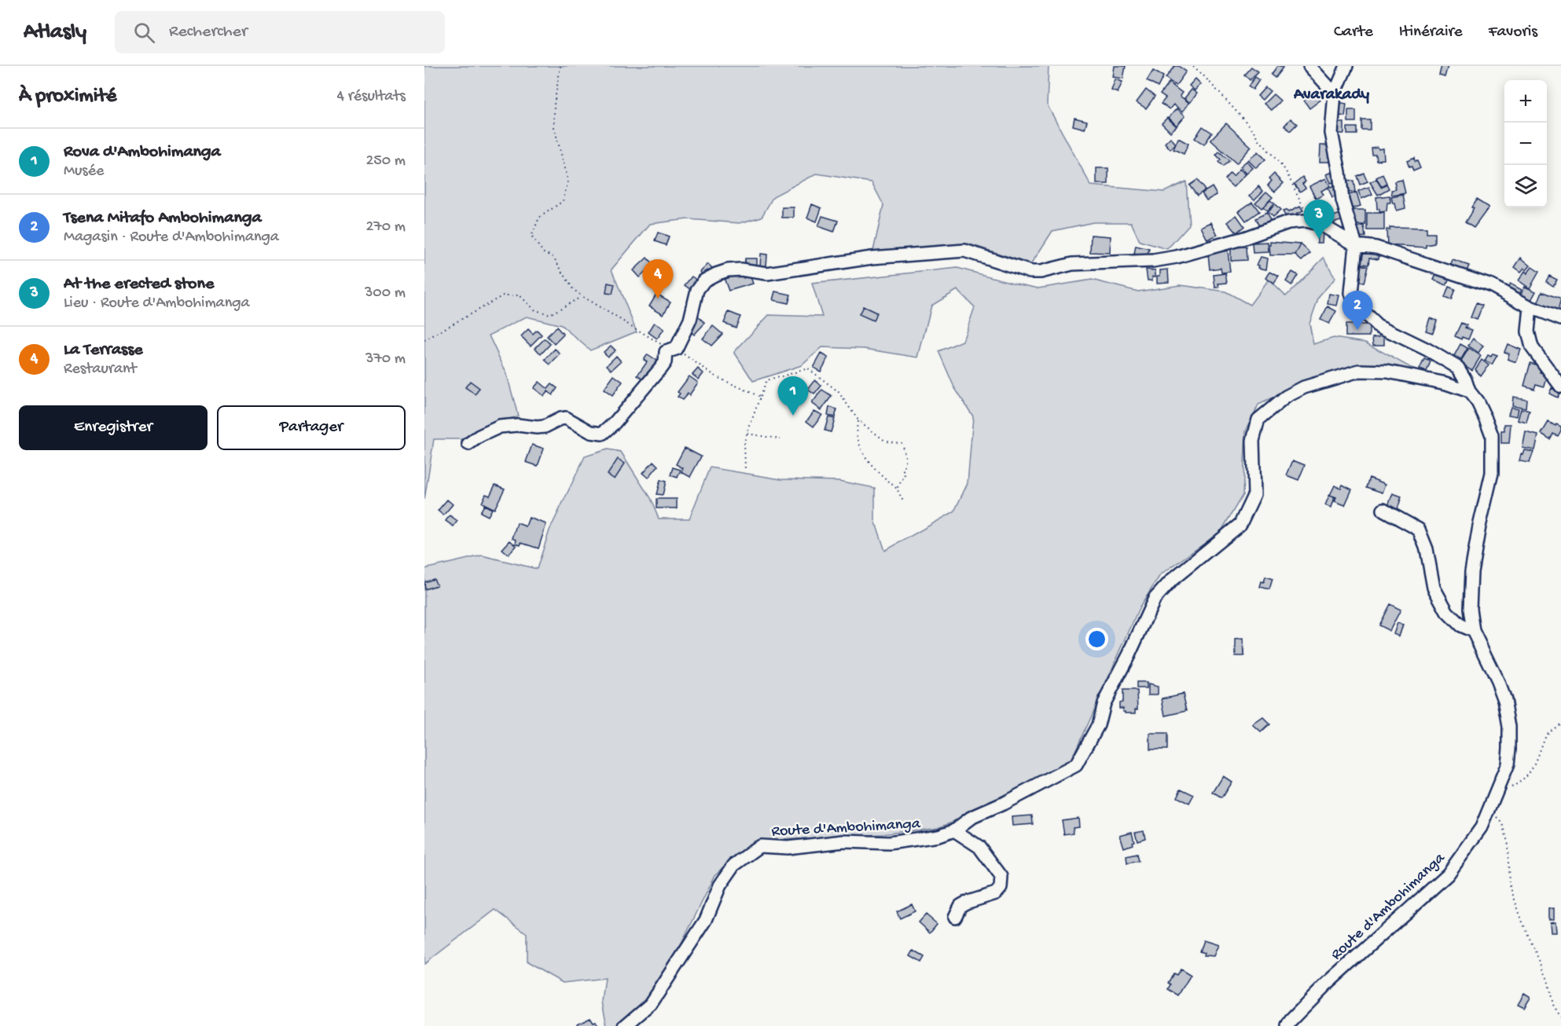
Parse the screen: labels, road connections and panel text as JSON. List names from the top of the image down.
{
  "streets": {
    "street": ["Route d'Ambohimanga"]
  },
  "districts": ["Avarakady"],
  "page": {
    "header": "Atlasly",
    "search": "Rechercher",
    "nav": ["Carte", "Itinéraire", "Favoris"],
    "heading": ["À proximité", "4 résultats"],
    "map_buttons": ["+", "−"],
    "list": [
      {
        "mark": "1",
        "name": "Rova d'Ambohimanga",
        "note": "Musée",
        "value": "250 m"
      },
      {
        "mark": "2",
        "name": "Tsena Mitafo Ambohimanga",
        "note": "Magasin · Route d'Ambohimanga",
        "value": "270 m"
      },
      {
        "mark": "3",
        "name": "At the erected stone",
        "note": "Lieu · Route d'Ambohimanga",
        "value": "300 m"
      },
      {
        "mark": "4",
        "name": "La Terrasse",
        "note": "Restaurant",
        "value": "370 m"
      }
    ],
    "pins": [
      "3",
      "4",
      "2",
      "1"
    ],
    "buttons": ["Enregistrer", "Partager"]
  }
}
